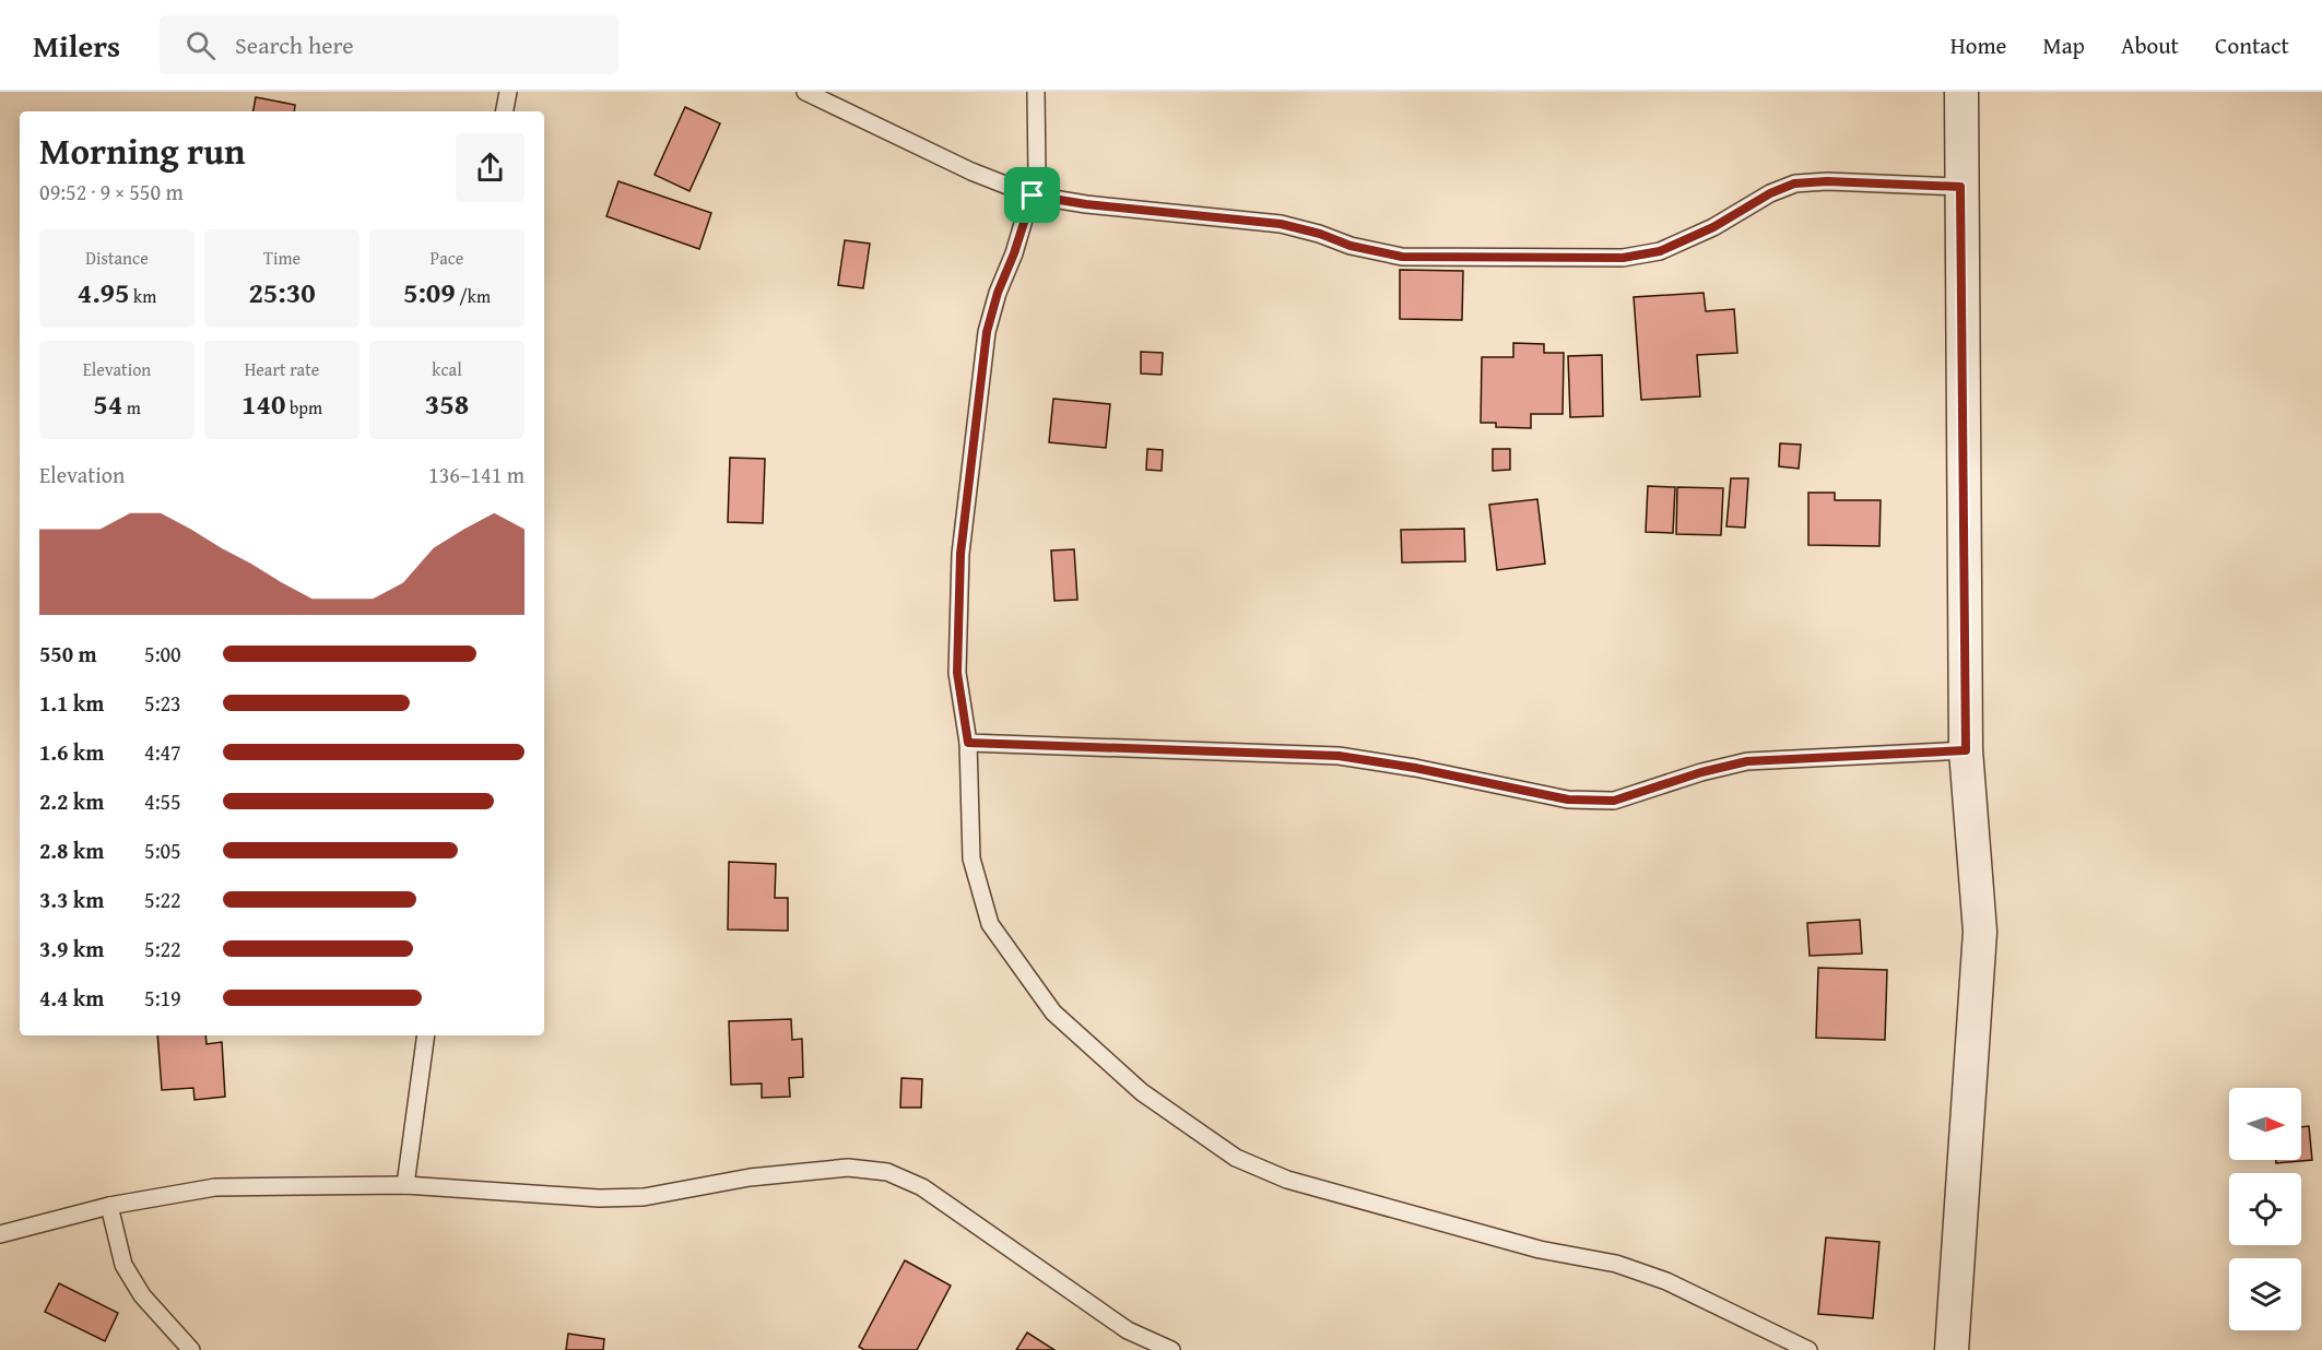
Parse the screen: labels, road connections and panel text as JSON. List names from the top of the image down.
{
  "north": "right",
  "page": {
    "header": "Milers",
    "search": "Search here",
    "nav": [
      "Home",
      "Map",
      "About",
      "Contact"
    ],
    "heading": ["Morning run", "09:52 · 9 × 550 m"],
    "stats": [
      ["Distance", "4.95 km"],
      ["Time", "25:30"],
      ["Pace", "5:09 /km"],
      ["Elevation", "54 m"],
      ["Heart rate", "140 bpm"],
      ["kcal", "358"]
    ],
    "chart": ["Elevation", "136–141 m"],
    "list": [
      {
        "name": "550 m",
        "note": "5:00"
      },
      {
        "name": "1.1 km",
        "note": "5:23"
      },
      {
        "name": "1.6 km",
        "note": "4:47"
      },
      {
        "name": "2.2 km",
        "note": "4:55"
      },
      {
        "name": "2.8 km",
        "note": "5:05"
      },
      {
        "name": "3.3 km",
        "note": "5:22"
      },
      {
        "name": "3.9 km",
        "note": "5:22"
      },
      {
        "name": "4.4 km",
        "note": "5:19"
      }
    ]
  }
}
